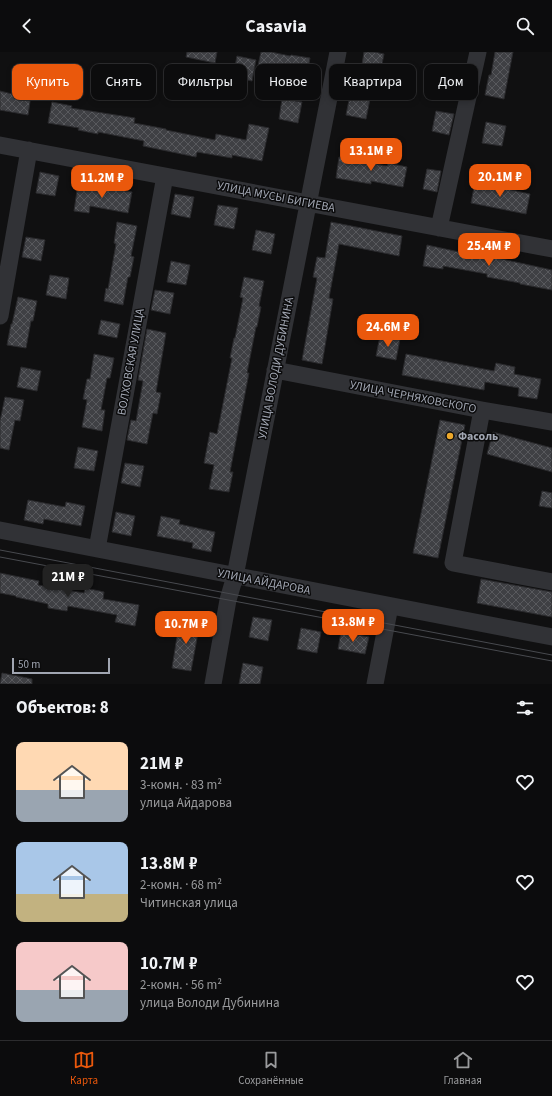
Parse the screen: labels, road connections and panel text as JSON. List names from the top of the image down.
{
  "streets": {
    "street": [
      "УЛИЦА МУСЫ БИГИЕВА",
      "ВОЛХОВСКАЯ УЛИЦА",
      "УЛИЦА ВОЛОДИ ДУБИНИНА",
      "УЛИЦА ЧЕРНЯХОВСКОГО",
      "УЛИЦА АЙДАРОВА"
    ]
  },
  "crossings": [
    ["УЛИЦА МУСЫ БИГИЕВА", "ВОЛХОВСКАЯ УЛИЦА"],
    ["УЛИЦА МУСЫ БИГИЕВА", "УЛИЦА ВОЛОДИ ДУБИНИНА"],
    ["ВОЛХОВСКАЯ УЛИЦА", "УЛИЦА АЙДАРОВА"],
    ["УЛИЦА ВОЛОДИ ДУБИНИНА", "УЛИЦА ЧЕРНЯХОВСКОГО"],
    ["УЛИЦА ВОЛОДИ ДУБИНИНА", "УЛИЦА АЙДАРОВА"]
  ],
  "places": ["Фасоль"],
  "scale_bar": "50 m",
  "page": {
    "header": "Casavia",
    "chip": [
      "Купить",
      "Снять",
      "Фильтры",
      "Новое",
      "Квартира",
      "Дом"
    ],
    "price": [
      "13.1M ₽",
      "20.1M ₽",
      "11.2M ₽",
      "25.4M ₽",
      "24.6M ₽",
      "21M ₽",
      "13.8M ₽",
      "10.7M ₽"
    ],
    "scale": "50 m",
    "heading": "Объектов: 8",
    "list": [
      {
        "name": "21M ₽",
        "note": "3-комн. · 83 m² · улица Айдарова"
      },
      {
        "name": "13.8M ₽",
        "note": "2-комн. · 68 m² · Читинская улица"
      },
      {
        "name": "10.7M ₽",
        "note": "2-комн. · 56 m² · улица Володи Дубинина"
      }
    ],
    "tabs": ["Карта", "Сохранённые", "Главная"]
  }
}
